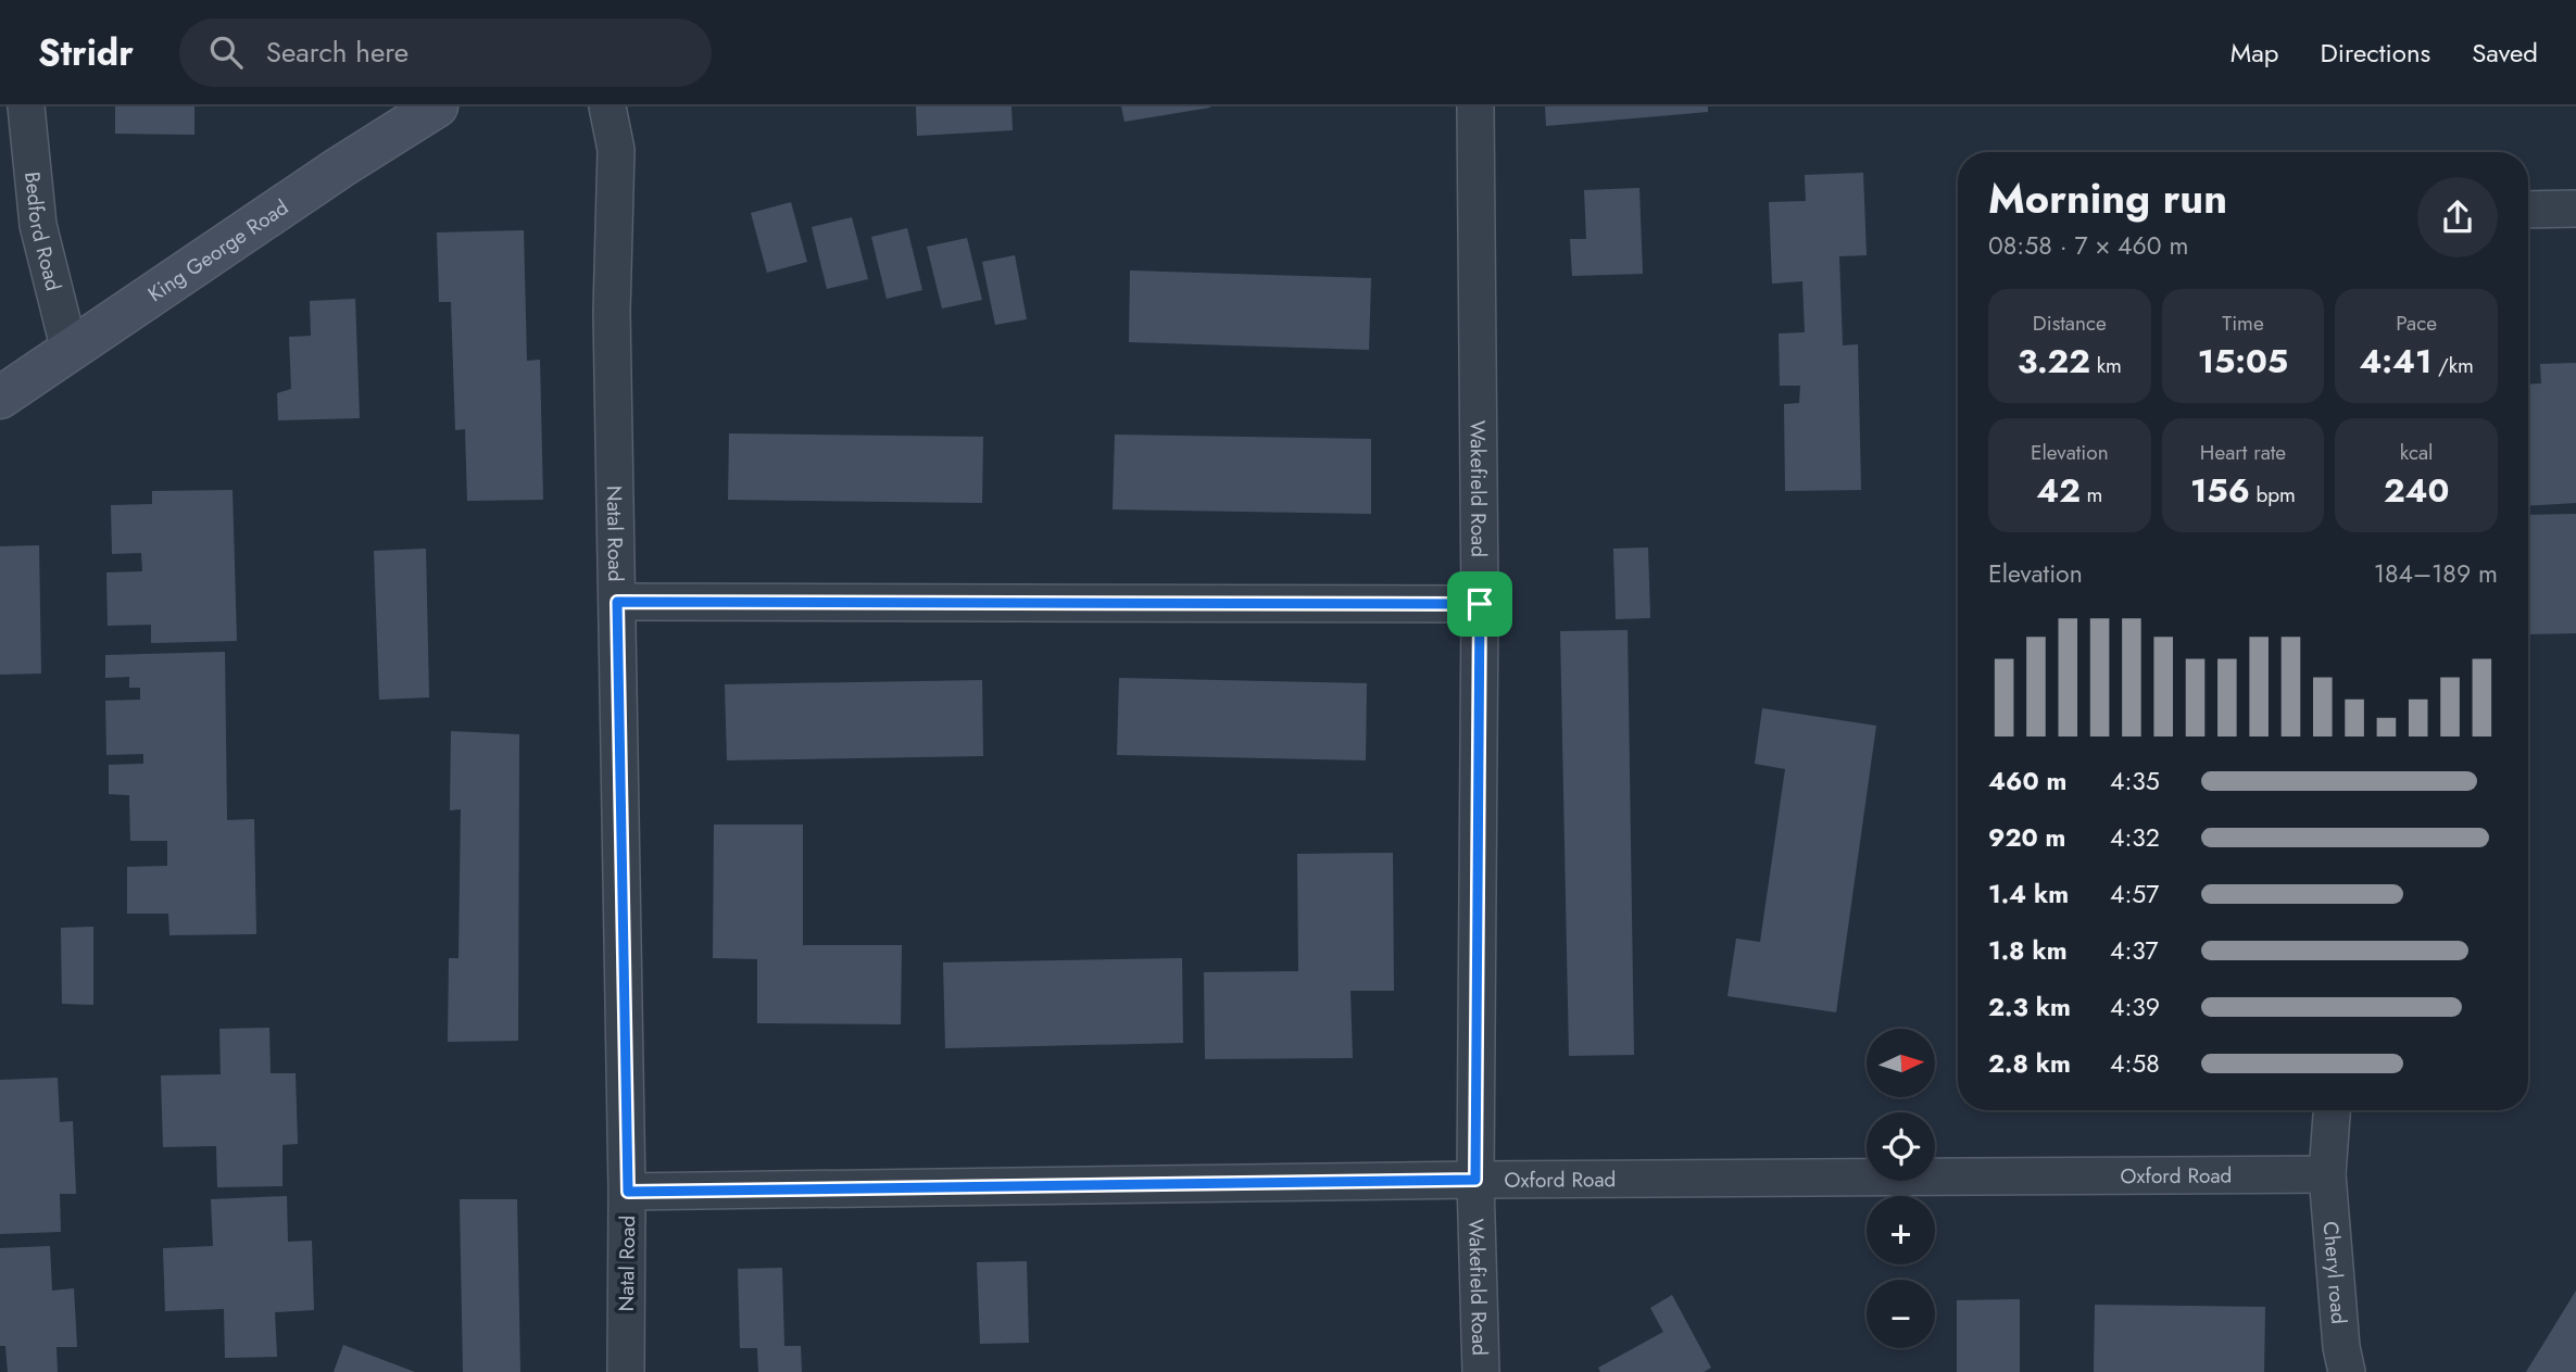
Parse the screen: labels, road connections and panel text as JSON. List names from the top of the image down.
{
  "streets": {
    "main road": ["King George Road"],
    "street": [
      "Bedford Road",
      "Wakefield Road",
      "Natal Road",
      "Oxford Road",
      "Cheryl road"
    ]
  },
  "crossings": [
    ["Bedford Road", "King George Road"],
    ["Wakefield Road", "Oxford Road"],
    ["Natal Road", "Oxford Road"],
    ["Oxford Road", "Cheryl road"]
  ],
  "north": "right",
  "page": {
    "header": "Stridr",
    "search": "Search here",
    "nav": ["Map", "Directions", "Saved"],
    "heading": ["Morning run", "08:58 · 7 × 460 m"],
    "stats": [
      ["Distance", "3.22 km"],
      ["Time", "15:05"],
      ["Pace", "4:41 /km"],
      ["Elevation", "42 m"],
      ["Heart rate", "156 bpm"],
      ["kcal", "240"]
    ],
    "chart": ["Elevation", "184–189 m"],
    "list": [
      {
        "name": "460 m",
        "note": "4:35"
      },
      {
        "name": "920 m",
        "note": "4:32"
      },
      {
        "name": "1.4 km",
        "note": "4:57"
      },
      {
        "name": "1.8 km",
        "note": "4:37"
      },
      {
        "name": "2.3 km",
        "note": "4:39"
      },
      {
        "name": "2.8 km",
        "note": "4:58"
      }
    ],
    "map_buttons": ["+", "−"]
  }
}
